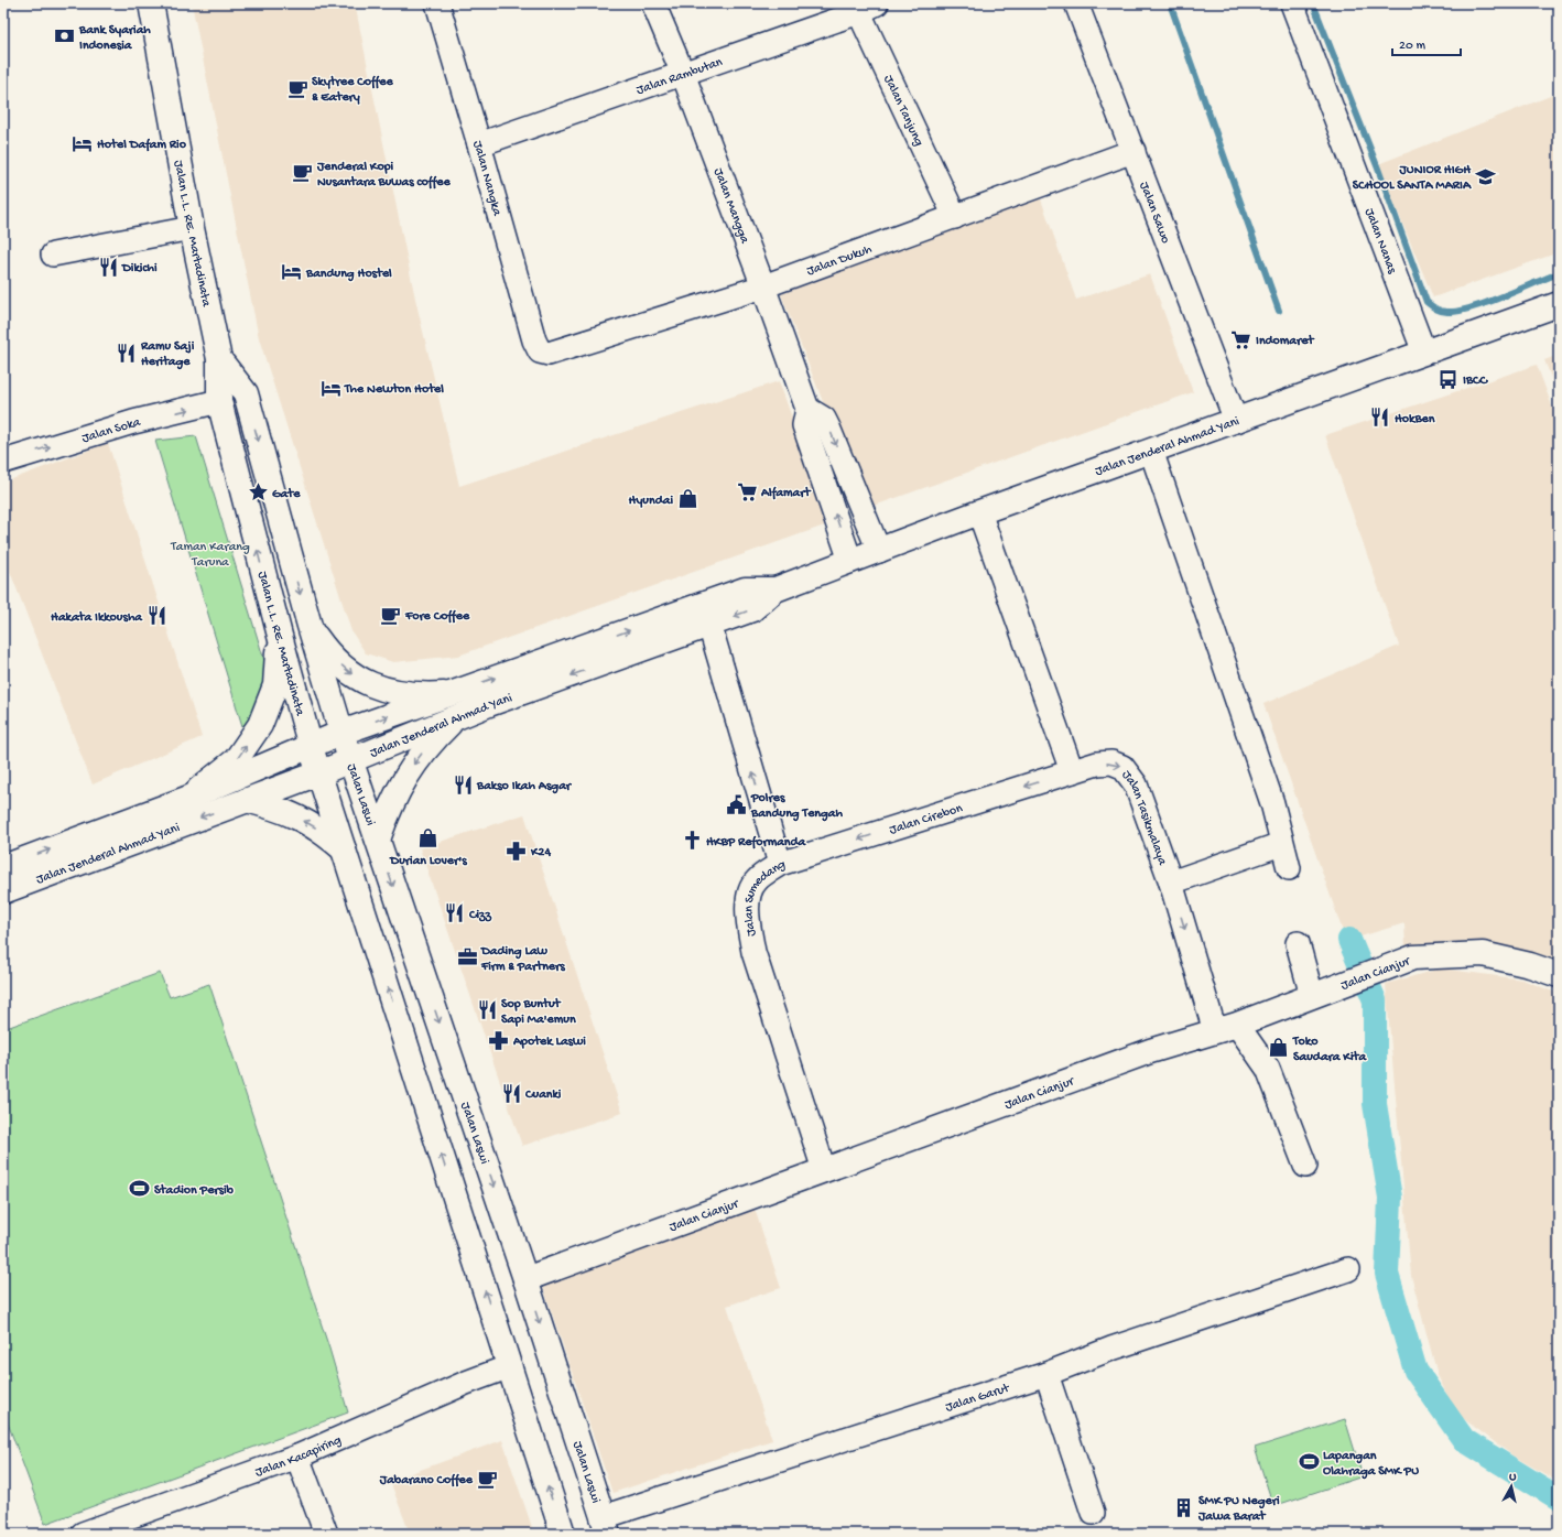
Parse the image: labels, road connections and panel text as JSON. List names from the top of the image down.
{
  "streets": {
    "main road": [
      "Jalan L.L. RE. Martadinata",
      "Jalan Jenderal Ahmad Yani",
      "Jalan Laswi",
      "Jalan Cianjur"
    ],
    "street": [
      "Jalan Rambutan",
      "Jalan Tanjung",
      "Jalan Nangka",
      "Jalan Mangga",
      "Jalan Sawo",
      "Jalan Nanas",
      "Jalan Dukuh",
      "Jalan Soka",
      "Jalan Cirebon",
      "Jalan Tasikmalaya",
      "Jalan Sumedang",
      "Jalan Garut",
      "Jalan Kacapiring"
    ]
  },
  "crossings": [
    ["Jalan Rambutan", "Jalan Tanjung"],
    ["Jalan Rambutan", "Jalan Nangka"],
    ["Jalan Rambutan", "Jalan Mangga"],
    ["Jalan Tanjung", "Jalan Dukuh"],
    ["Jalan Nangka", "Jalan Dukuh"],
    ["Jalan Mangga", "Jalan Dukuh"],
    ["Jalan Mangga", "Jalan Jenderal Ahmad Yani"],
    ["Jalan Sawo", "Jalan Dukuh"],
    ["Jalan Sawo", "Jalan Jenderal Ahmad Yani"],
    ["Jalan L.L. RE. Martadinata", "Jalan Soka"],
    ["Jalan L.L. RE. Martadinata", "Jalan Jenderal Ahmad Yani"],
    ["Jalan L.L. RE. Martadinata", "Jalan Laswi"],
    ["Jalan Nanas", "Jalan Jenderal Ahmad Yani"],
    ["Jalan Jenderal Ahmad Yani", "Jalan Laswi"],
    ["Jalan Jenderal Ahmad Yani", "Jalan Sumedang"],
    ["Jalan Laswi", "Jalan Cianjur"],
    ["Jalan Laswi", "Jalan Garut"],
    ["Jalan Cirebon", "Jalan Tasikmalaya"],
    ["Jalan Cirebon", "Jalan Sumedang"],
    ["Jalan Tasikmalaya", "Jalan Cianjur"],
    ["Jalan Sumedang", "Jalan Cianjur"]
  ],
  "one_way": ["Jalan Cirebon", "Jalan Sumedang"],
  "parks": ["Taman Karang Taruna"],
  "places": {
    "bank": ["Bank Syariah Indonesia"],
    "cafe": [
      "Skytree Coffee & Eatery",
      "Jenderal Kopi Nusantara Buwas coffee",
      "Fore Coffee",
      "Jabarano Coffee"
    ],
    "hotel": ["Hotel Dafam Rio", "Bandung Hostel", "The Newton Hotel"],
    "school or university": ["JUNIOR HIGH SCHOOL SANTA MARIA"],
    "restaurant": [
      "Dikichi",
      "Ramu Saji Heritage",
      "HokBen",
      "Hakata Ikkousha",
      "Bakso Ikah Asgar",
      "Cizz",
      "Sop Buntut Sapi Ma'emun",
      "Cuanki"
    ],
    "supermarket": ["Indomaret", "Alfamart"],
    "bus stop": ["IBCC"],
    "place": ["Gate"],
    "shop": ["Hyundai", "Durian Lover's", "Toko Saudara Kita"],
    "public building": ["Polres Bandung Tengah"],
    "church": ["HKBP Reformanda"],
    "pharmacy": ["K24", "Apotek Laswi"],
    "office": ["Dading Law Firm & Partners"],
    "sports": ["Stadion Persib", "Lapangan Olahraga SMK PU"],
    "building": ["SMK PU Negeri Jawa Barat"]
  },
  "scale_bar": "20 m",
  "north": "top"
}
